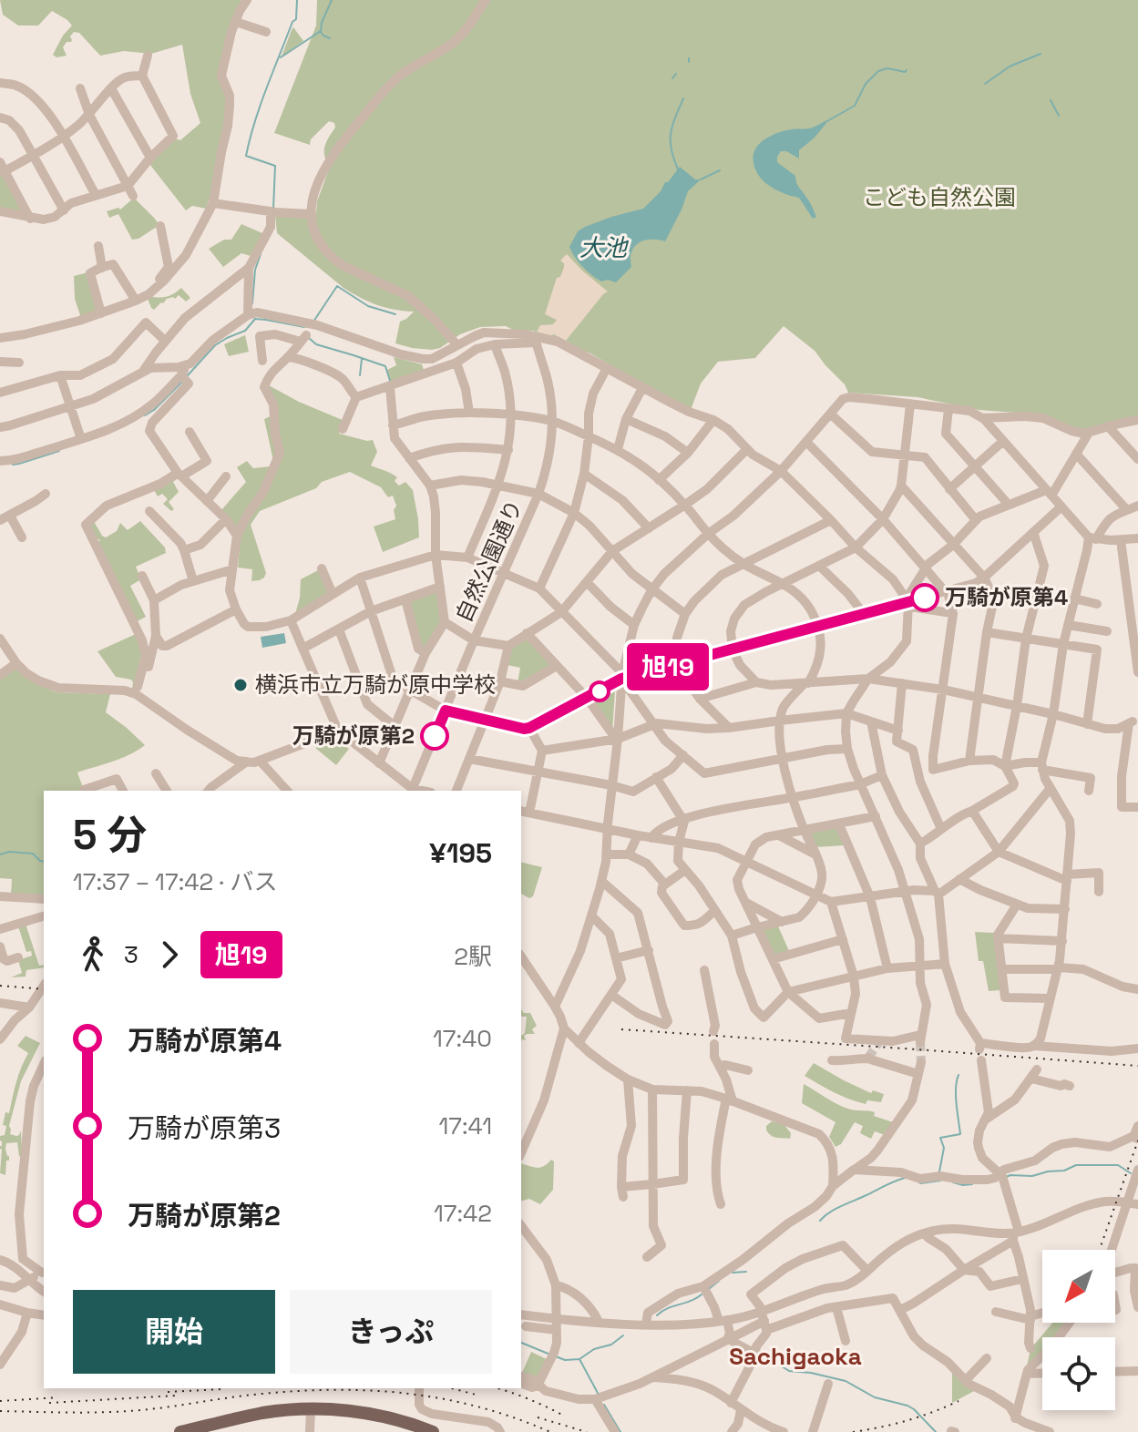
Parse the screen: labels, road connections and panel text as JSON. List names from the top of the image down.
{
  "streets": {
    "street": ["自然公園通り"]
  },
  "districts": ["Sachigaoka"],
  "water": ["大池"],
  "parks": ["こども自然公園"],
  "places": ["万騎が原第4", "横浜市立万騎が原中学校", "万騎が原第2"],
  "lines": ["bus line 旭19"],
  "north": "bottom left",
  "page": {
    "on_map": "旭19",
    "heading": ["5 分", "17:37 – 17:42 · バス", "¥195"],
    "legs": ["3", "旭19", "2駅"],
    "list": [
      {
        "name": "万騎が原第4",
        "value": "17:40"
      },
      {
        "name": "万騎が原第3",
        "value": "17:41"
      },
      {
        "name": "万騎が原第2",
        "value": "17:42"
      }
    ],
    "buttons": ["開始", "きっぷ"]
  }
}
